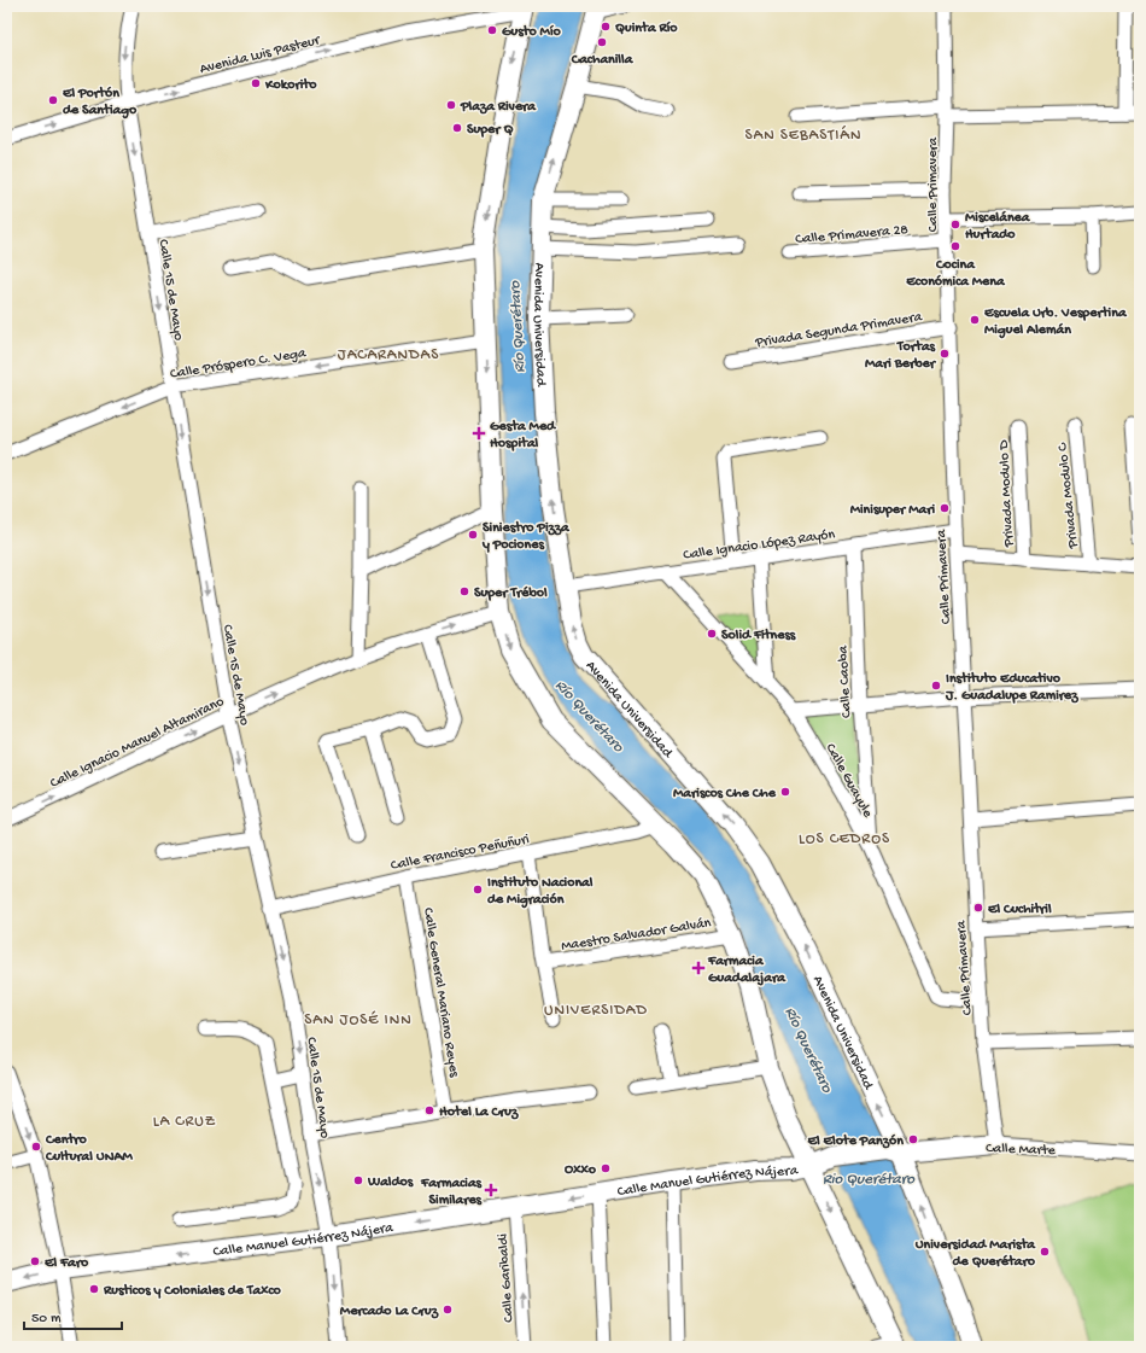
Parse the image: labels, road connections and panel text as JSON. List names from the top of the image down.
{
  "streets": {
    "main road": ["Avenida Universidad", "Calle Marte", "Calle Manuel Gutiérrez Nájera"],
    "street": [
      "Avenida Luis Pasteur",
      "Calle Primavera",
      "Calle Primavera 28",
      "Calle 15 de Mayo",
      "Privada Segunda Primavera",
      "Calle Próspero C. Vega",
      "Privada Modulo D",
      "Privada Modulo C",
      "Calle Ignacio López Rayón",
      "Calle Caoba",
      "Calle Ignacio Manuel Altamirano",
      "Calle Guayule",
      "Calle Francisco Peñuñuri",
      "Maestro Salvador Galván",
      "Calle General Mariano Reyes",
      "Calle Garibaldi"
    ]
  },
  "crossings": [
    ["Avenida Luis Pasteur", "Calle 15 de Mayo"],
    ["Calle Primavera", "Calle Primavera 28"],
    ["Calle Primavera", "Privada Segunda Primavera"],
    ["Calle Primavera", "Calle Ignacio López Rayón"],
    ["Calle Primavera", "Calle Guayule"],
    ["Calle Primavera", "Calle Marte"],
    ["Calle 15 de Mayo", "Calle Próspero C. Vega"],
    ["Calle 15 de Mayo", "Calle Ignacio Manuel Altamirano"],
    ["Calle 15 de Mayo", "Calle Francisco Peñuñuri"],
    ["Calle 15 de Mayo", "Calle Manuel Gutiérrez Nájera"],
    ["Avenida Universidad", "Calle Ignacio López Rayón"],
    ["Avenida Universidad", "Calle Marte"],
    ["Avenida Universidad", "Calle Manuel Gutiérrez Nájera"],
    ["Calle Ignacio López Rayón", "Calle Caoba"],
    ["Calle Ignacio López Rayón", "Calle Guayule"],
    ["Calle Caoba", "Calle Guayule"],
    ["Calle Francisco Peñuñuri", "Calle General Mariano Reyes"],
    ["Calle Marte", "Calle Manuel Gutiérrez Nájera"],
    ["Calle Manuel Gutiérrez Nájera", "Calle Garibaldi"]
  ],
  "one_way": [
    "Avenida Luis Pasteur",
    "Calle 15 de Mayo",
    "Calle Manuel Gutiérrez Nájera",
    "Calle Garibaldi"
  ],
  "districts": [
    "SAN SEBASTIÁN",
    "JACARANDAS",
    "LOS CEDROS",
    "UNIVERSIDAD",
    "SAN JOSÉ INN",
    "LA CRUZ"
  ],
  "water": ["Río Querétaro", "Rio Querétaro"],
  "places": {
    "other": [
      "Quinta Río",
      "Gusto Mío",
      "Cachanilla",
      "Kokorito",
      "El Portón de Santiago",
      "Plaza Rivera",
      "Super Q",
      "Miscelánea Hurtado",
      "Cocina Económica Mena",
      "Escuela Urb. Vespertina Miguel Alemán",
      "Tortas Mari Berber",
      "Minisuper Mari",
      "Siniestro Pizza y Pociones",
      "Super Trébol",
      "Solid Fitness",
      "Instituto Educativo J. Guadalupe Ramirez",
      "Mariscos Che Che",
      "Instituto Nacional de Migración",
      "El Cuchitril",
      "Hotel La Cruz",
      "El Elote Panzón",
      "Centro Cultural UNAM",
      "Oxxo",
      "Waldos",
      "Universidad Marista de Querétaro",
      "El Faro",
      "Rusticos y Coloniales de Taxco",
      "Mercado La Cruz"
    ],
    "health": ["Gesta Med Hospital", "Farmacia Guadalajara", "Farmacias Similares"]
  },
  "scale_bar": "50 m"
}
